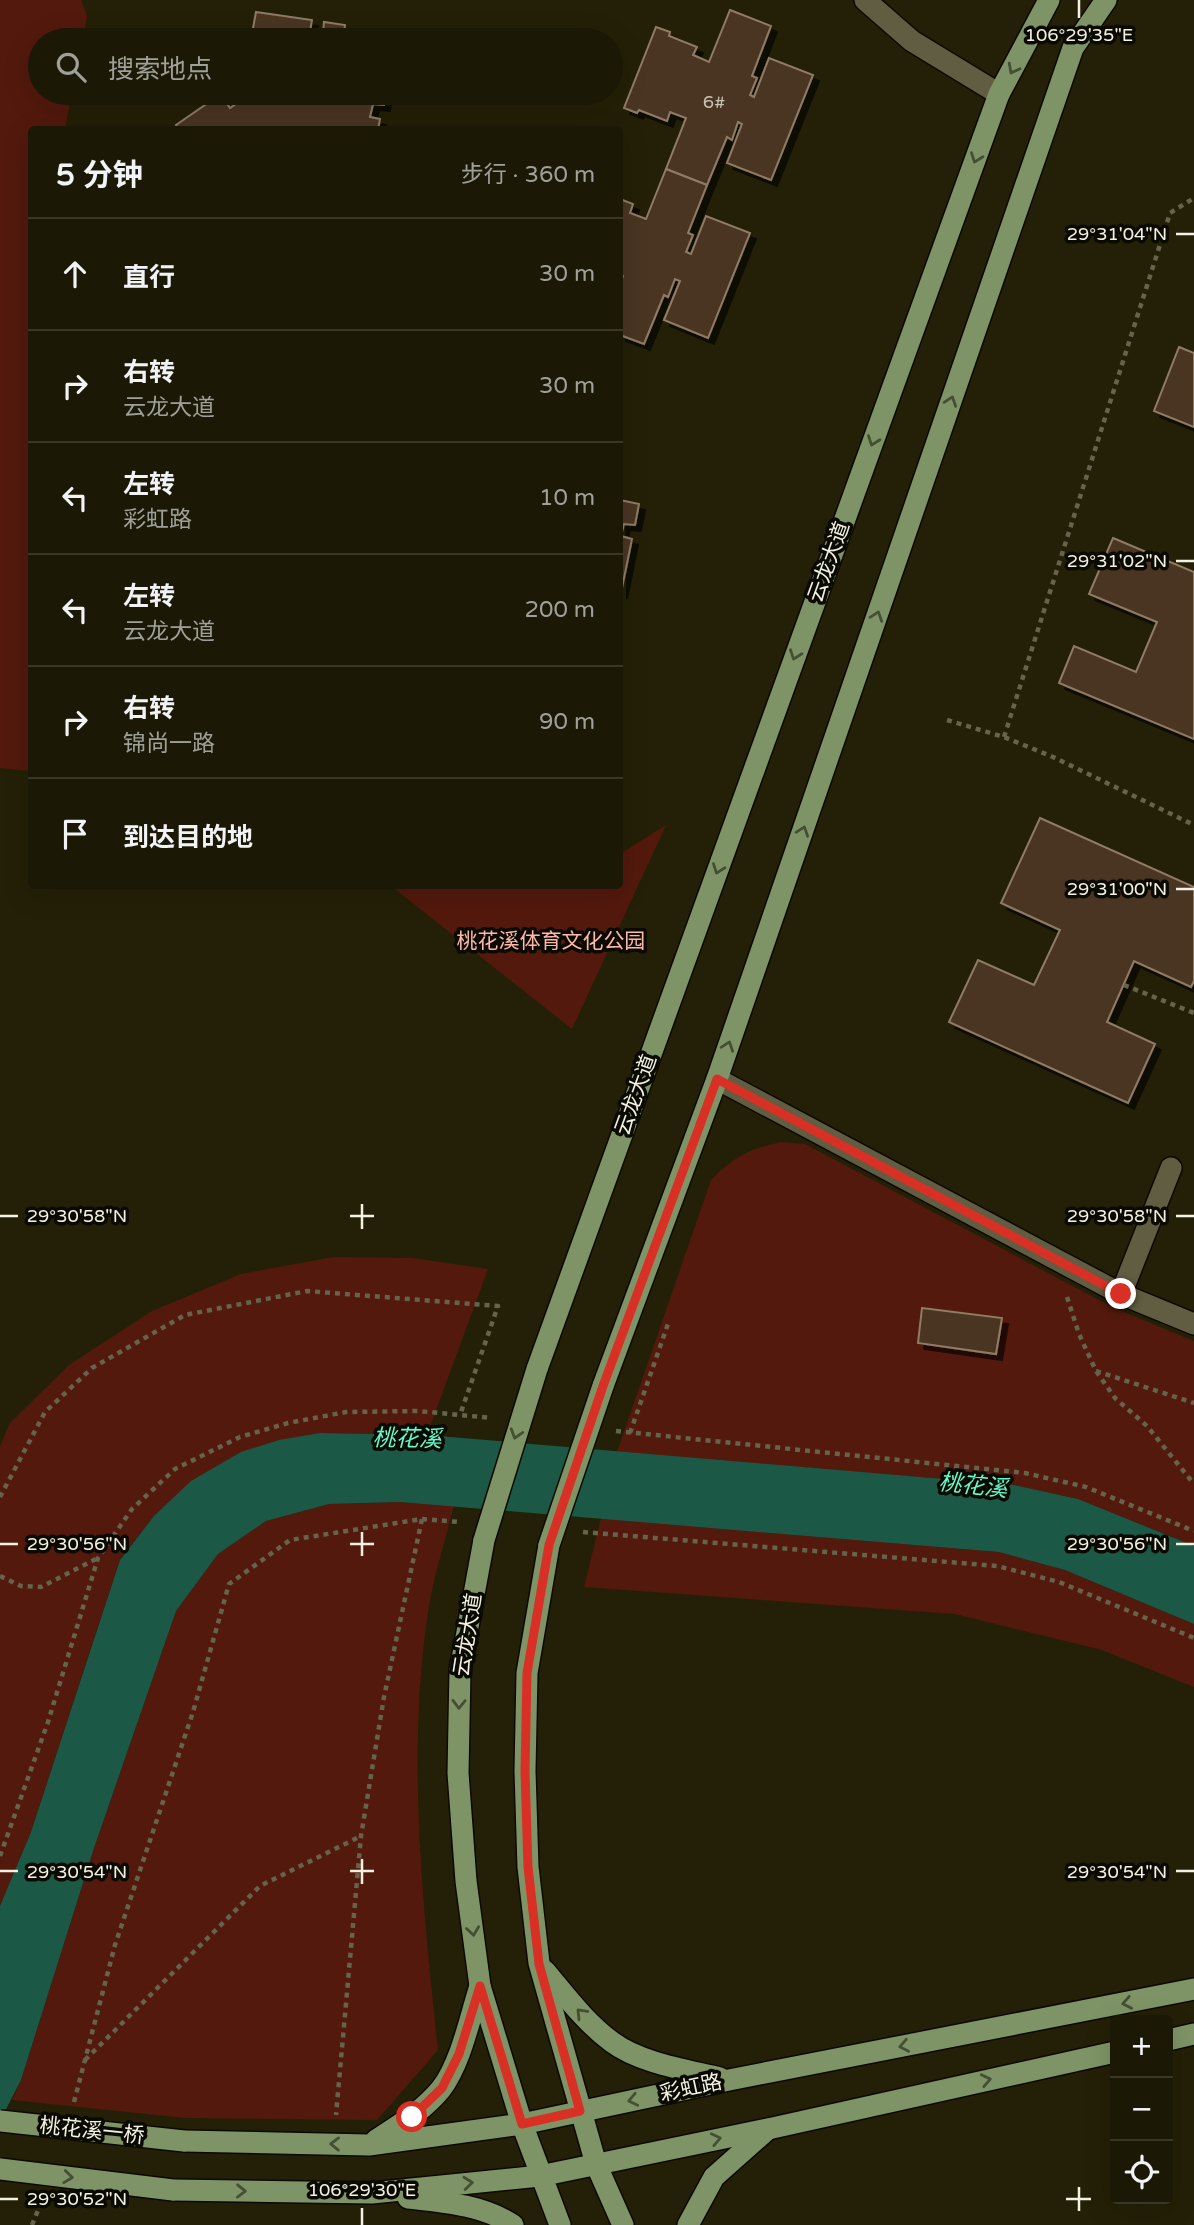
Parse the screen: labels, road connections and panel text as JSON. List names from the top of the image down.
{
  "streets": {
    "main road": ["云龙大道", "彩虹路", "桃花溪一桥"]
  },
  "crossings": [
    ["云龙大道", "彩虹路"],
    ["彩虹路", "桃花溪一桥"]
  ],
  "water": ["桃花溪"],
  "parks": ["桃花溪体育文化公园"],
  "house_numbers": ["6#"],
  "page": {
    "search": "搜索地点",
    "heading": ["5 分钟", "步行 · 360 m"],
    "list": [
      ["直行", "30 m"],
      ["右转", "云龙大道", "30 m"],
      ["左转", "彩虹路", "10 m"],
      ["左转", "云龙大道", "200 m"],
      ["右转", "锦尚一路", "90 m"],
      "到达目的地"
    ],
    "map_buttons": ["+", "−"]
  },
  "coordinates": [
    "106°29'35\"E",
    "29°31'04\"N",
    "29°31'02\"N",
    "29°31'00\"N",
    "29°30'58\"N",
    "29°30'56\"N",
    "29°30'54\"N",
    "106°29'30\"E",
    "29°30'52\"N"
  ]
}
